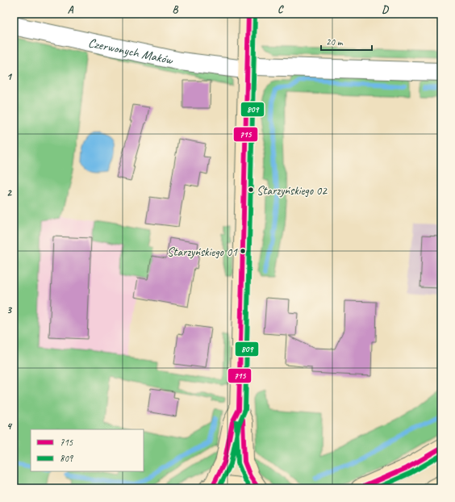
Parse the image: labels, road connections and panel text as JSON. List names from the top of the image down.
{
  "streets": {
    "street": ["Czerwonych Maków"]
  },
  "places": ["Starzyńskiego 02", "Starzyńskiego 01"],
  "lines": ["transit line 715", "transit line 809"],
  "legend": ["715", "809"],
  "scale_bar": "20 m",
  "grid": {
    "columns": [
      "A",
      "B",
      "C",
      "D"
    ],
    "rows": [
      "1",
      "2",
      "3",
      "4"
    ]
  }
}
